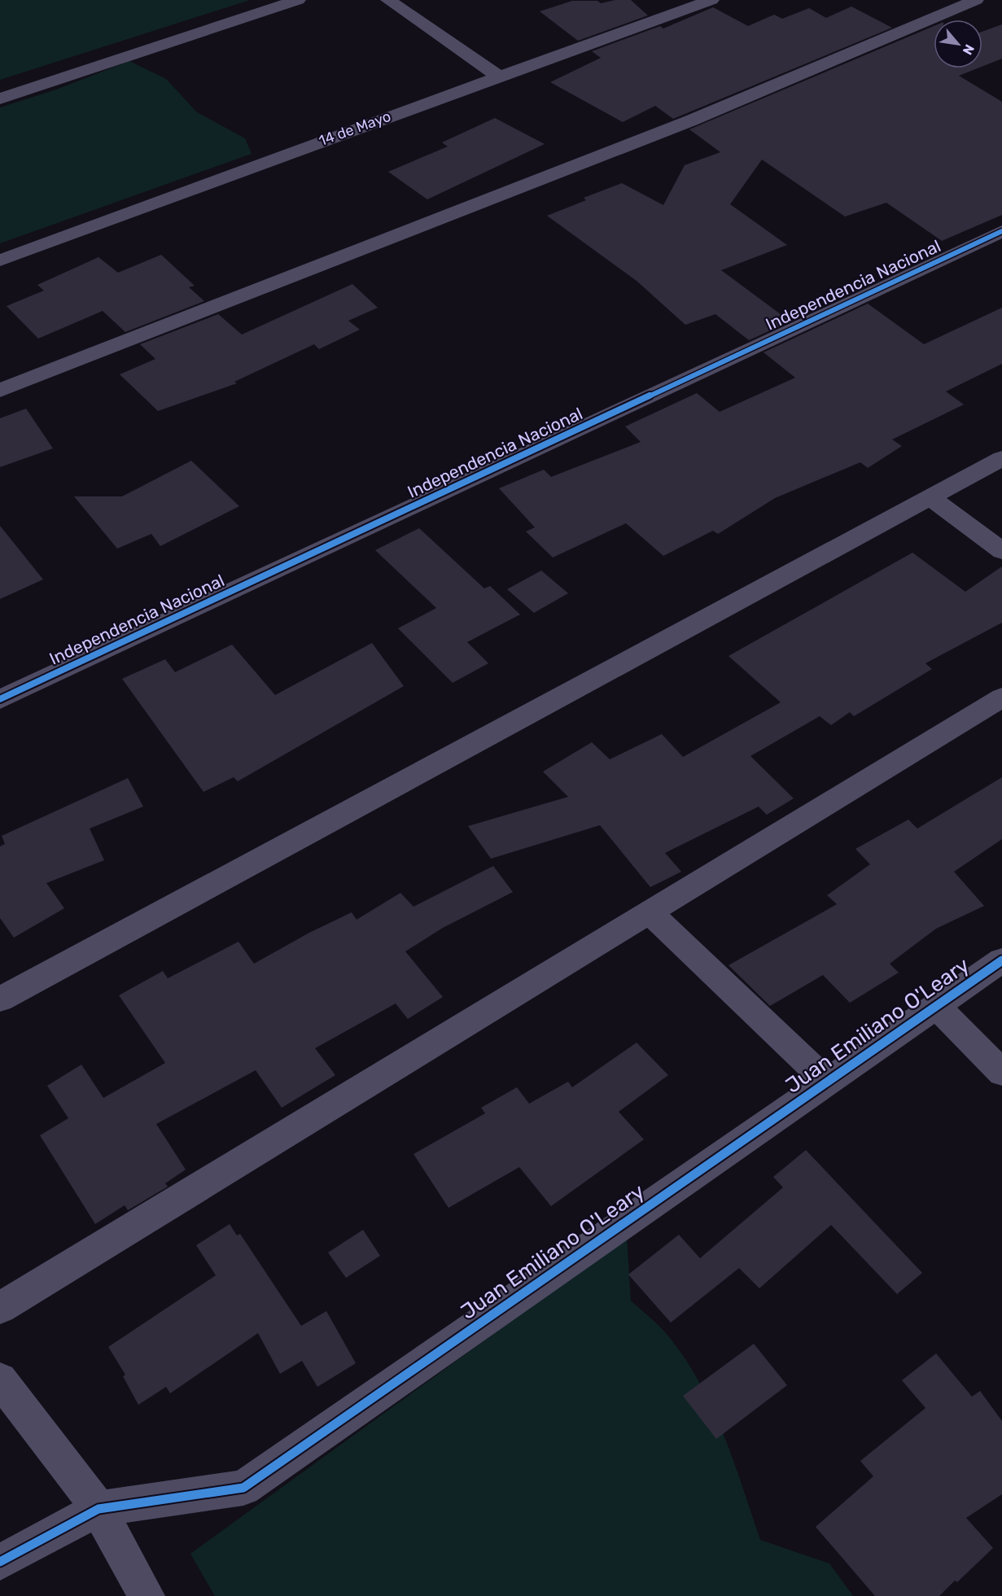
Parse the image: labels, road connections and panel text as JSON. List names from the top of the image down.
{
  "streets": {
    "street": ["14 de Mayo", "Independencia Nacional", "Juan Emiliano O'Leary"]
  },
  "north": "bottom right"
}
